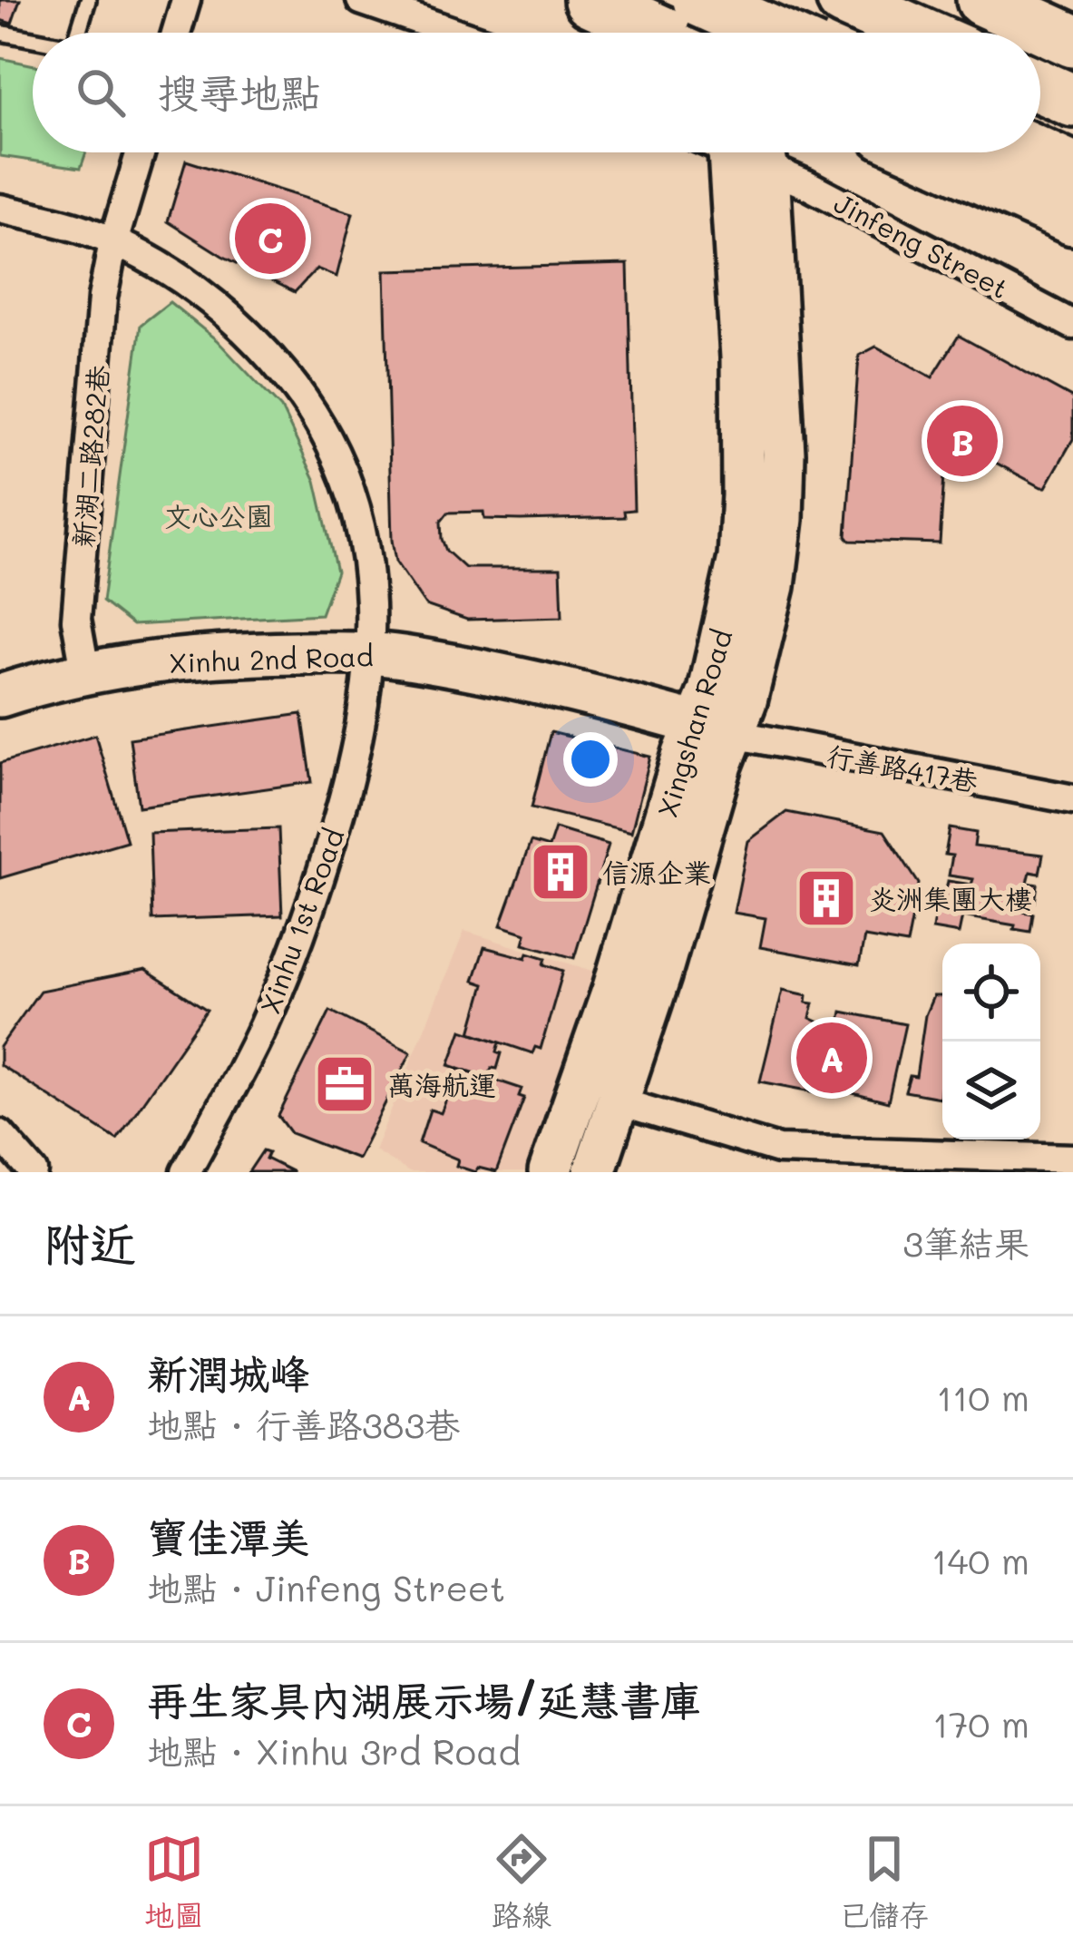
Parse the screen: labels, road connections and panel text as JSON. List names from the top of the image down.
{
  "streets": {
    "street": [
      "Jinfeng Street",
      "新湖二路282巷",
      "Xinhu 2nd Road",
      "Xingshan Road",
      "行善路417巷",
      "Xinhu 1st Road"
    ]
  },
  "crossings": [
    ["新湖二路282巷", "Xinhu 2nd Road"],
    ["新湖二路282巷", "Xinhu 1st Road"],
    ["Xinhu 2nd Road", "Xingshan Road"],
    ["Xinhu 2nd Road", "行善路417巷"],
    ["Xinhu 2nd Road", "Xinhu 1st Road"],
    ["Xingshan Road", "行善路417巷"]
  ],
  "parks": ["文心公園"],
  "places": {
    "building": ["信源企業", "炎洲集團大樓"],
    "office": ["萬海航運"]
  },
  "page": {
    "search": "搜尋地點",
    "pins": ["C", "B", "A"],
    "heading": ["附近", "3筆結果"],
    "list": [
      {
        "mark": "A",
        "name": "新潤城峰",
        "note": "地點 · 行善路383巷",
        "value": "110 m"
      },
      {
        "mark": "B",
        "name": "寶佳潭美",
        "note": "地點 · Jinfeng Street",
        "value": "140 m"
      },
      {
        "mark": "C",
        "name": "再生家具內湖展示場/延慧書庫",
        "note": "地點 · Xinhu 3rd Road",
        "value": "170 m"
      }
    ],
    "nav": ["地圖", "路線", "已儲存"]
  }
}
